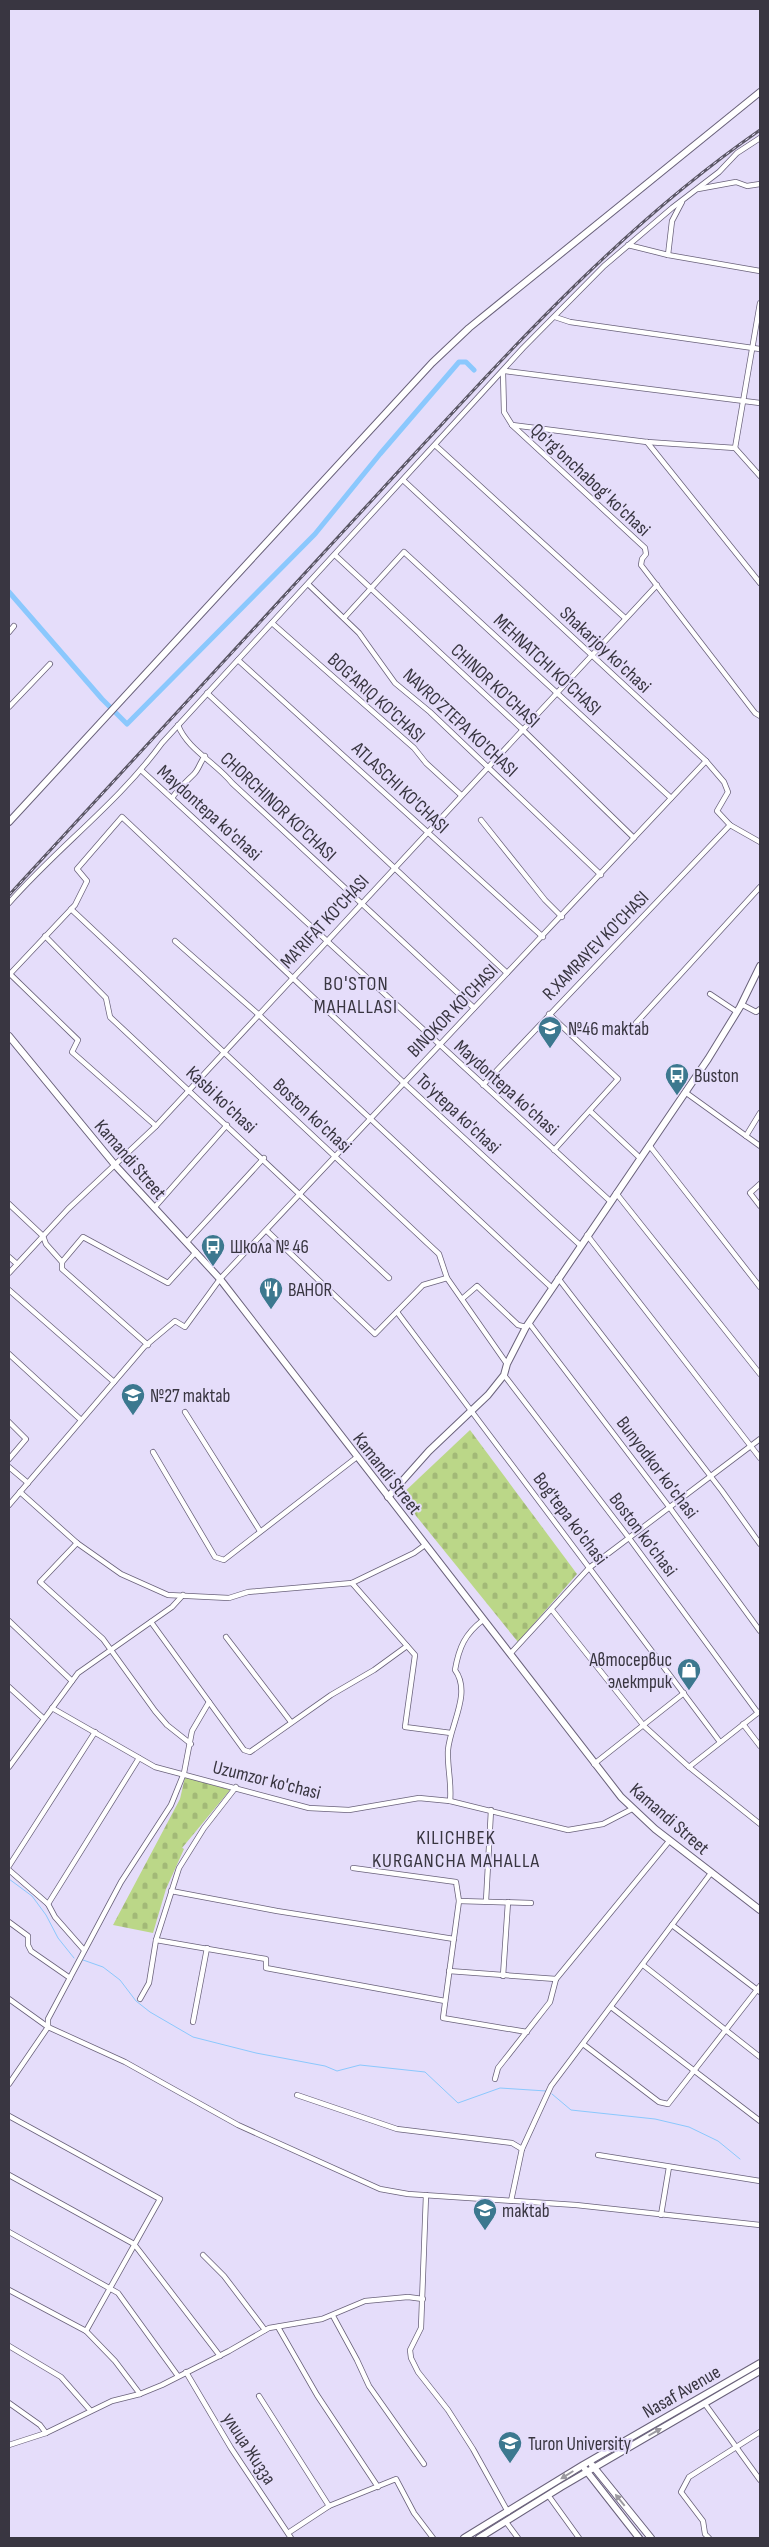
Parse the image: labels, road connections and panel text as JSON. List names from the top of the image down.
{
  "streets": {
    "main road": ["Kamandi Street", "Nasaf Avenue"],
    "street": [
      "Qo'rg'onchabog' ko'chasi",
      "Shakarjoy ko'chasi",
      "MEHNATCHI KO'CHASI",
      "CHINOR KO'CHASI",
      "BOG'ARIQ KO'CHASI",
      "NAVRO'ZTEPA KO'CHASI",
      "ATLASCHI KO'CHASI",
      "CHORCHINOR KO'CHASI",
      "Maydontepa ko'chasi",
      "MA'RIFAT KO'CHASI",
      "R.XAMRAYEV KO'CHASI",
      "BINOKOR KO'CHASI",
      "Kasbi ko'chasi",
      "To'ytepa ko'chasi",
      "Boston ko'chasi",
      "Bunyodkor ko'chasi",
      "Bog'tepa ko'chasi",
      "Uzumzor ko'chasi",
      "улица Жизза"
    ]
  },
  "crossings": [
    ["Qo'rg'onchabog' ko'chasi", "MA'RIFAT KO'CHASI"],
    ["Shakarjoy ko'chasi", "MA'RIFAT KO'CHASI"],
    ["Shakarjoy ko'chasi", "R.XAMRAYEV KO'CHASI"],
    ["Shakarjoy ko'chasi", "BINOKOR KO'CHASI"],
    ["MEHNATCHI KO'CHASI", "CHINOR KO'CHASI"],
    ["MEHNATCHI KO'CHASI", "MA'RIFAT KO'CHASI"],
    ["MEHNATCHI KO'CHASI", "BINOKOR KO'CHASI"],
    ["CHINOR KO'CHASI", "MA'RIFAT KO'CHASI"],
    ["CHINOR KO'CHASI", "BINOKOR KO'CHASI"],
    ["BOG'ARIQ KO'CHASI", "MA'RIFAT KO'CHASI"],
    ["NAVRO'ZTEPA KO'CHASI", "MA'RIFAT KO'CHASI"],
    ["NAVRO'ZTEPA KO'CHASI", "BINOKOR KO'CHASI"],
    ["ATLASCHI KO'CHASI", "MA'RIFAT KO'CHASI"],
    ["ATLASCHI KO'CHASI", "BINOKOR KO'CHASI"],
    ["CHORCHINOR KO'CHASI", "MA'RIFAT KO'CHASI"],
    ["CHORCHINOR KO'CHASI", "BINOKOR KO'CHASI"],
    ["Maydontepa ko'chasi", "MA'RIFAT KO'CHASI"],
    ["Maydontepa ko'chasi", "R.XAMRAYEV KO'CHASI"],
    ["Maydontepa ko'chasi", "BINOKOR KO'CHASI"],
    ["MA'RIFAT KO'CHASI", "Kasbi ko'chasi"],
    ["MA'RIFAT KO'CHASI", "To'ytepa ko'chasi"],
    ["MA'RIFAT KO'CHASI", "Boston ko'chasi"],
    ["MA'RIFAT KO'CHASI", "Kamandi Street"],
    ["BINOKOR KO'CHASI", "Kasbi ko'chasi"],
    ["BINOKOR KO'CHASI", "To'ytepa ko'chasi"],
    ["BINOKOR KO'CHASI", "Boston ko'chasi"],
    ["BINOKOR KO'CHASI", "Kamandi Street"],
    ["To'ytepa ko'chasi", "Boston ko'chasi"],
    ["Boston ko'chasi", "Bunyodkor ko'chasi"],
    ["Kamandi Street", "Uzumzor ko'chasi"]
  ],
  "districts": ["BO'STON MAHALLASI", "KILICHBEK KURGANCHA MAHALLA"],
  "places": {
    "school or university": [
      "№46 maktab",
      "№27 maktab",
      "maktab",
      "Turon University"
    ],
    "bus stop": ["Buston", "Школа № 46"],
    "restaurant": ["BAHOR"],
    "shop": ["Автосервис электрик"]
  }
}
